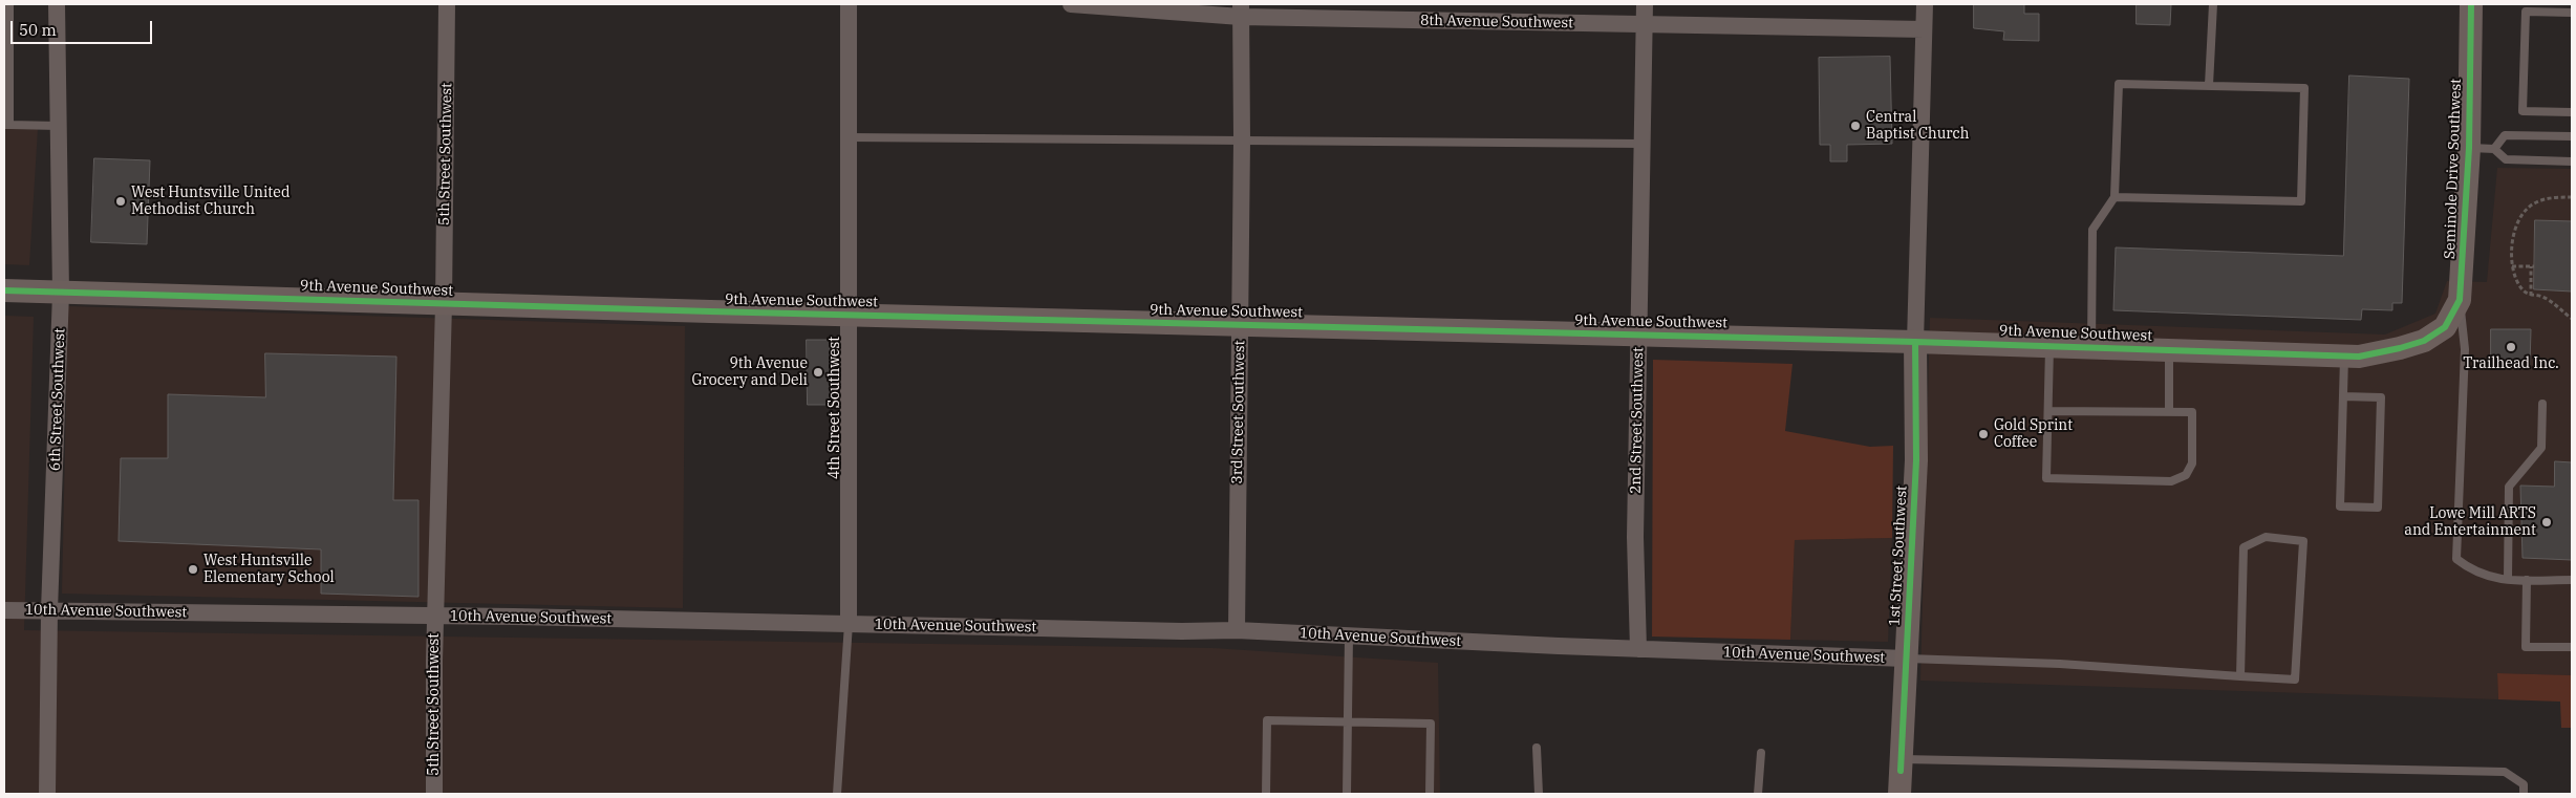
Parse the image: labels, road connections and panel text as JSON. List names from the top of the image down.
{
  "streets": {
    "street": [
      "8th Avenue Southwest",
      "5th Street Southwest",
      "Seminole Drive Southwest",
      "9th Avenue Southwest",
      "6th Street Southwest",
      "4th Street Southwest",
      "3rd Street Southwest",
      "2nd Street Southwest",
      "1st Street Southwest",
      "10th Avenue Southwest"
    ]
  },
  "crossings": [
    ["8th Avenue Southwest", "3rd Street Southwest"],
    ["8th Avenue Southwest", "2nd Street Southwest"],
    ["8th Avenue Southwest", "1st Street Southwest"],
    ["5th Street Southwest", "9th Avenue Southwest"],
    ["5th Street Southwest", "10th Avenue Southwest"],
    ["Seminole Drive Southwest", "9th Avenue Southwest"],
    ["9th Avenue Southwest", "6th Street Southwest"],
    ["9th Avenue Southwest", "4th Street Southwest"],
    ["9th Avenue Southwest", "3rd Street Southwest"],
    ["9th Avenue Southwest", "2nd Street Southwest"],
    ["9th Avenue Southwest", "1st Street Southwest"],
    ["6th Street Southwest", "10th Avenue Southwest"],
    ["4th Street Southwest", "10th Avenue Southwest"],
    ["3rd Street Southwest", "10th Avenue Southwest"],
    ["2nd Street Southwest", "10th Avenue Southwest"],
    ["1st Street Southwest", "10th Avenue Southwest"]
  ],
  "places": [
    "Central Baptist Church",
    "West Huntsville United Methodist Church",
    "Trailhead Inc.",
    "9th Avenue Grocery and Deli",
    "Gold Sprint Coffee",
    "Lowe Mill ARTS and Entertainment",
    "West Huntsville Elementary School"
  ],
  "scale_bar": "50 m"
}
